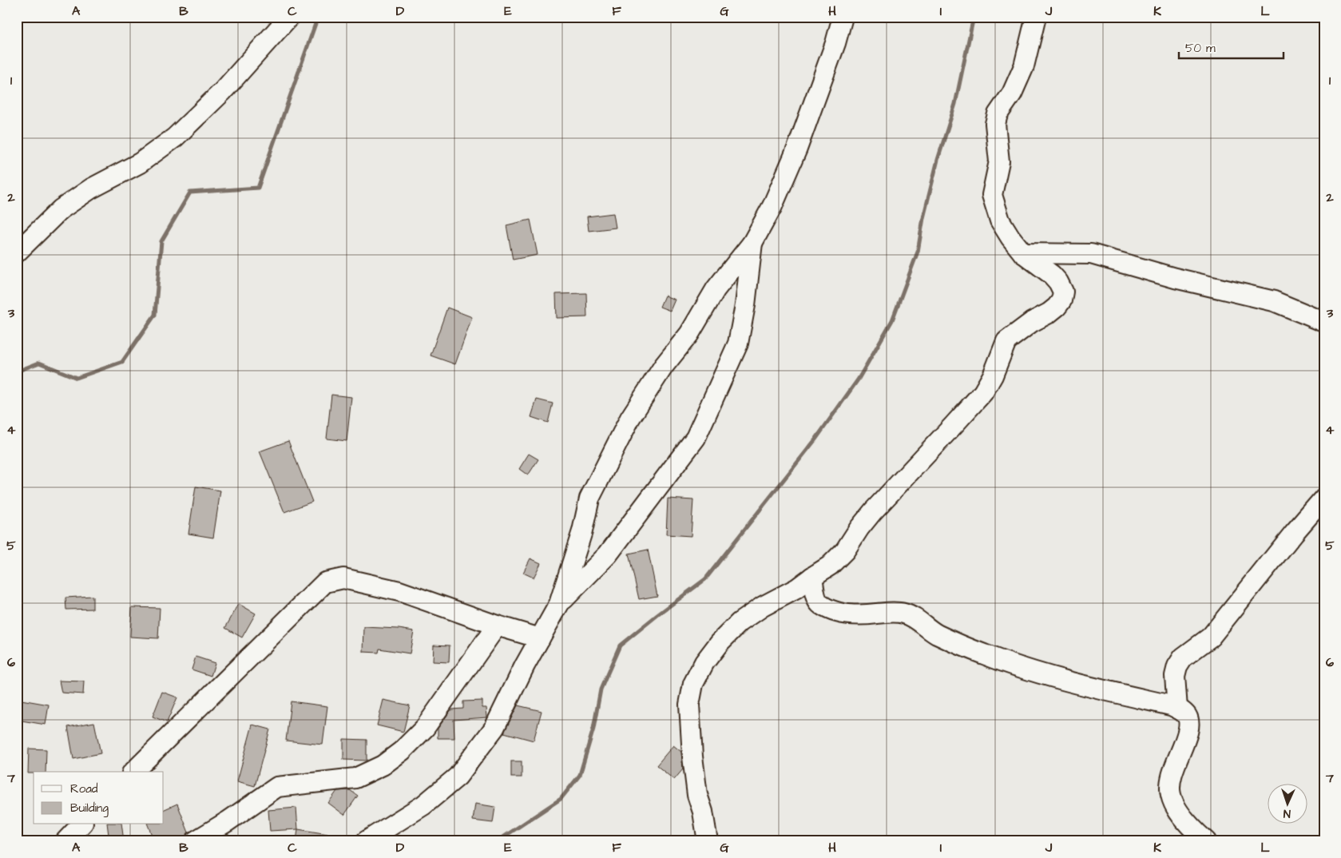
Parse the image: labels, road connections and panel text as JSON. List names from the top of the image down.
{
  "legend": ["Road", "Building"],
  "scale_bar": "50 m",
  "north": "bottom",
  "grid": {
    "columns": [
      "A",
      "B",
      "C",
      "D",
      "E",
      "F",
      "G",
      "H",
      "I",
      "J",
      "K",
      "L"
    ],
    "rows": [
      "1",
      "2",
      "3",
      "4",
      "5",
      "6",
      "7"
    ]
  }
}
